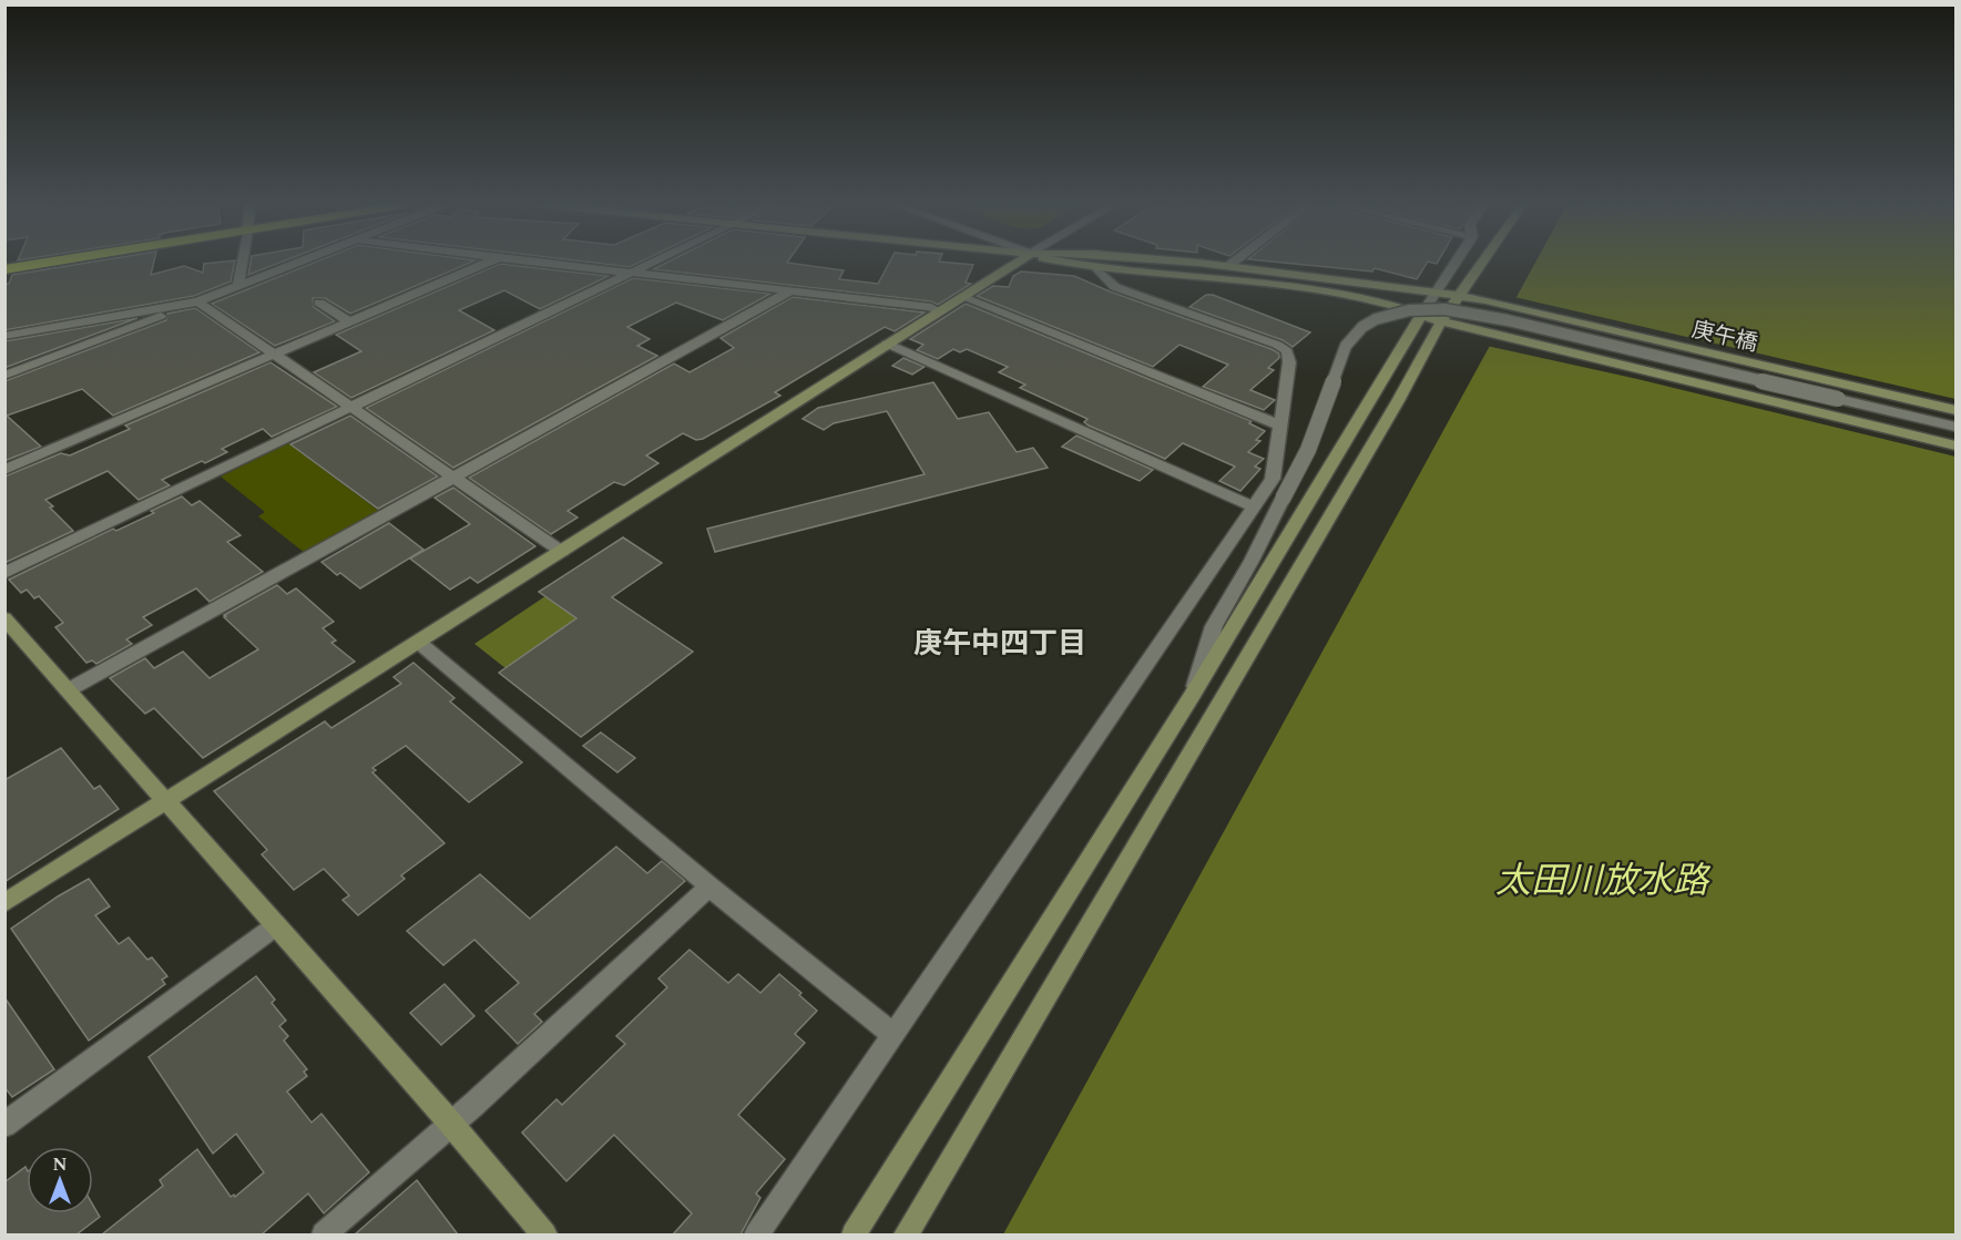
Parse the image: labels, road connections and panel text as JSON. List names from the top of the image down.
{
  "streets": {
    "street": ["庚午橋"]
  },
  "districts": ["庚午中四丁目"],
  "water": ["太田川放水路"],
  "north": "top"
}
